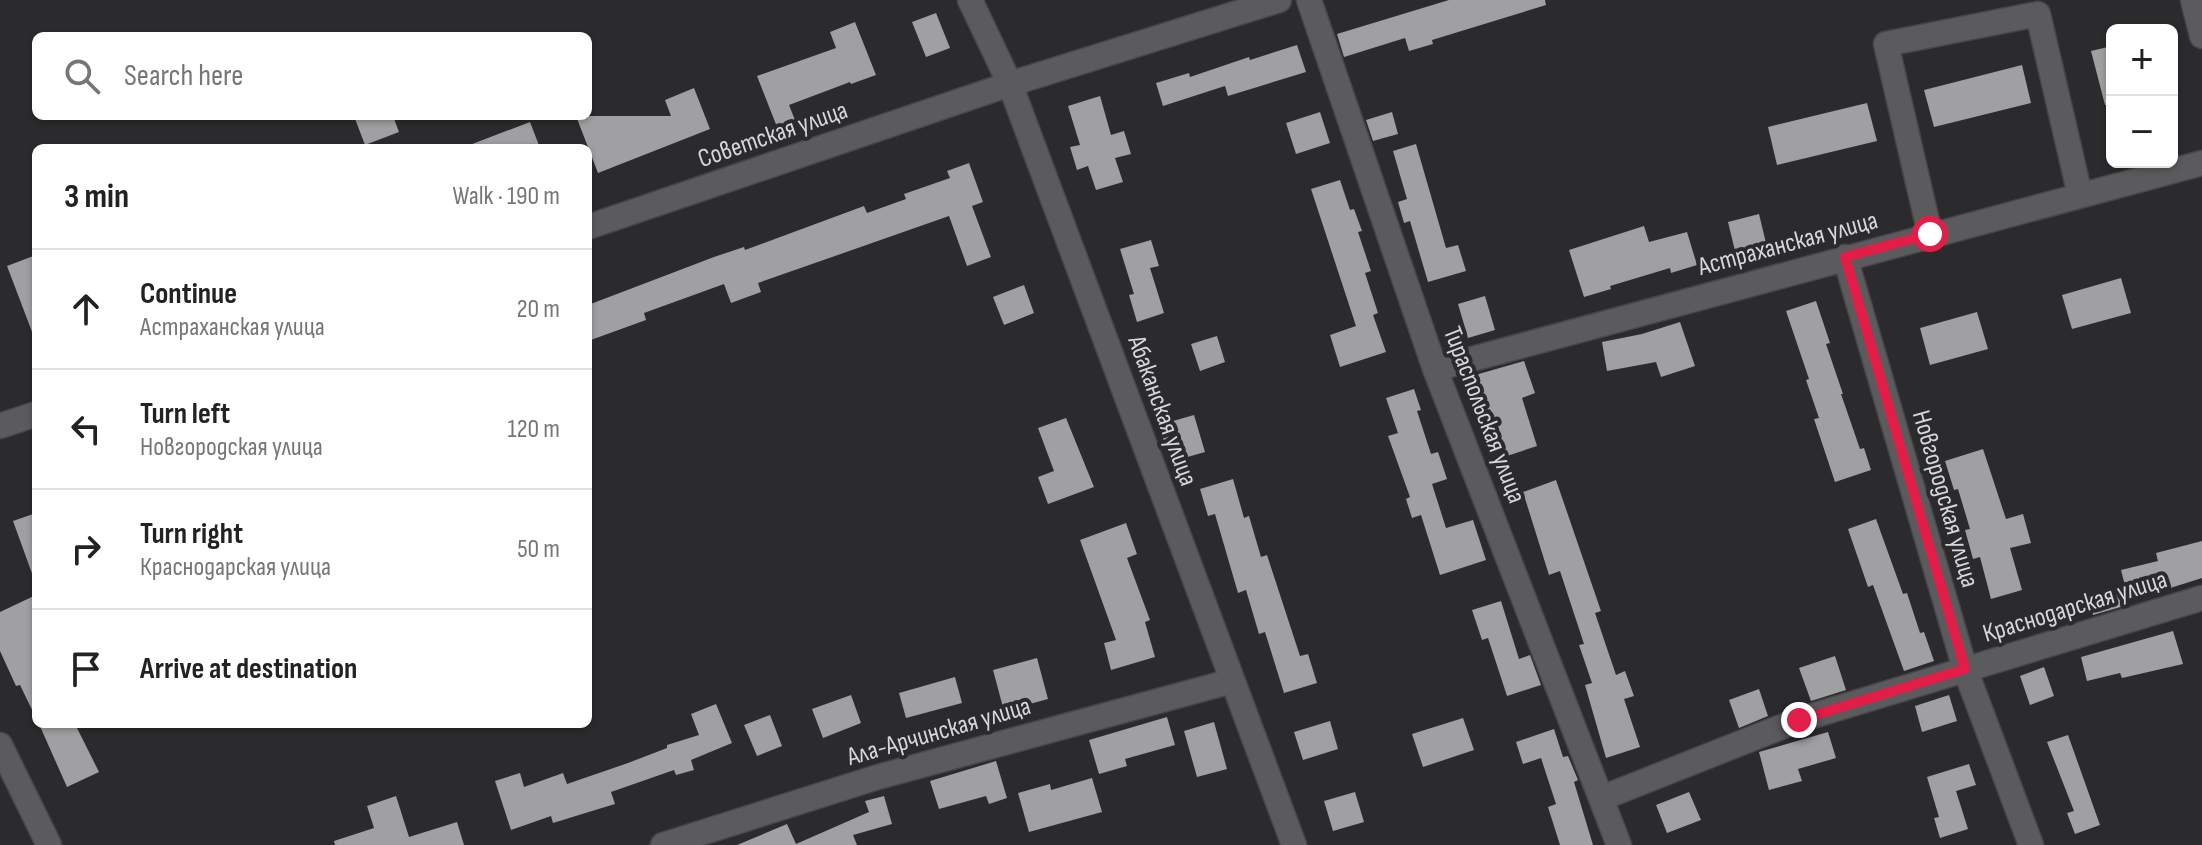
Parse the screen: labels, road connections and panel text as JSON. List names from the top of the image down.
{
  "streets": {
    "street": [
      "Советская улица",
      "Астраханская улица",
      "Абаканская улица",
      "Тираспольская улица",
      "Новгородская улица",
      "Краснодарская улица",
      "Ала-Арчинская улица"
    ]
  },
  "crossings": [
    ["Советская улица", "Абаканская улица"],
    ["Астраханская улица", "Тираспольская улица"],
    ["Астраханская улица", "Новгородская улица"],
    ["Абаканская улица", "Ала-Арчинская улица"],
    ["Тираспольская улица", "Краснодарская улица"],
    ["Новгородская улица", "Краснодарская улица"]
  ],
  "page": {
    "map_buttons": ["+", "−"],
    "search": "Search here",
    "heading": ["3 min", "Walk · 190 m"],
    "list": [
      ["Continue", "Астраханская улица", "20 m"],
      ["Turn left", "Новгородская улица", "120 m"],
      ["Turn right", "Краснодарская улица", "50 m"],
      "Arrive at destination"
    ]
  }
}
